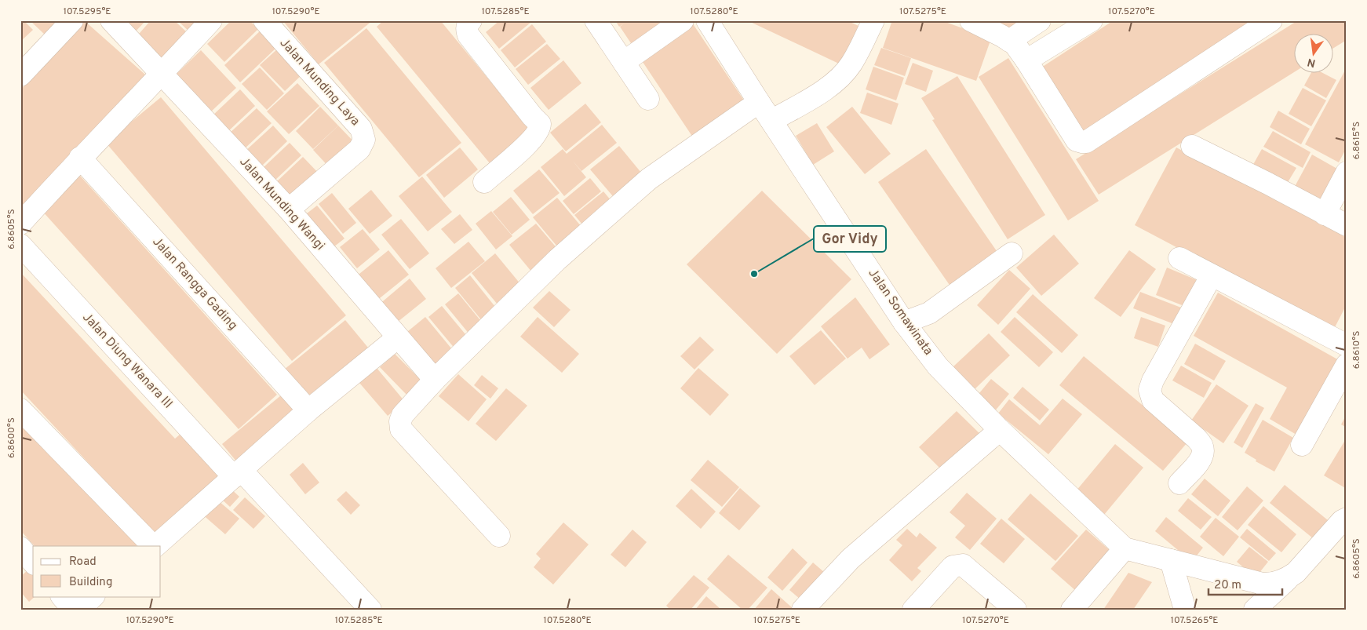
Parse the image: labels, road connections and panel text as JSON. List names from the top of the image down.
{
  "streets": {
    "street": [
      "Jalan Munding Laya",
      "Jalan Munding Wangi",
      "Jalan Rangga Gading",
      "Jalan Somawinata",
      "Jalan Diung Wanara III"
    ]
  },
  "crossings": [
    ["Jalan Munding Laya", "Jalan Munding Wangi"]
  ],
  "places": ["Gor Vidy"],
  "legend": ["Road", "Building"],
  "scale_bar": "20 m",
  "north": "bottom",
  "coordinates": [
    "107.5295°E",
    "107.5290°E",
    "107.5285°E",
    "107.5280°E",
    "107.5275°E",
    "107.5270°E",
    "6.8615°S",
    "6.8605°S",
    "6.8610°S",
    "6.8600°S",
    "107.5265°E"
  ]
}
